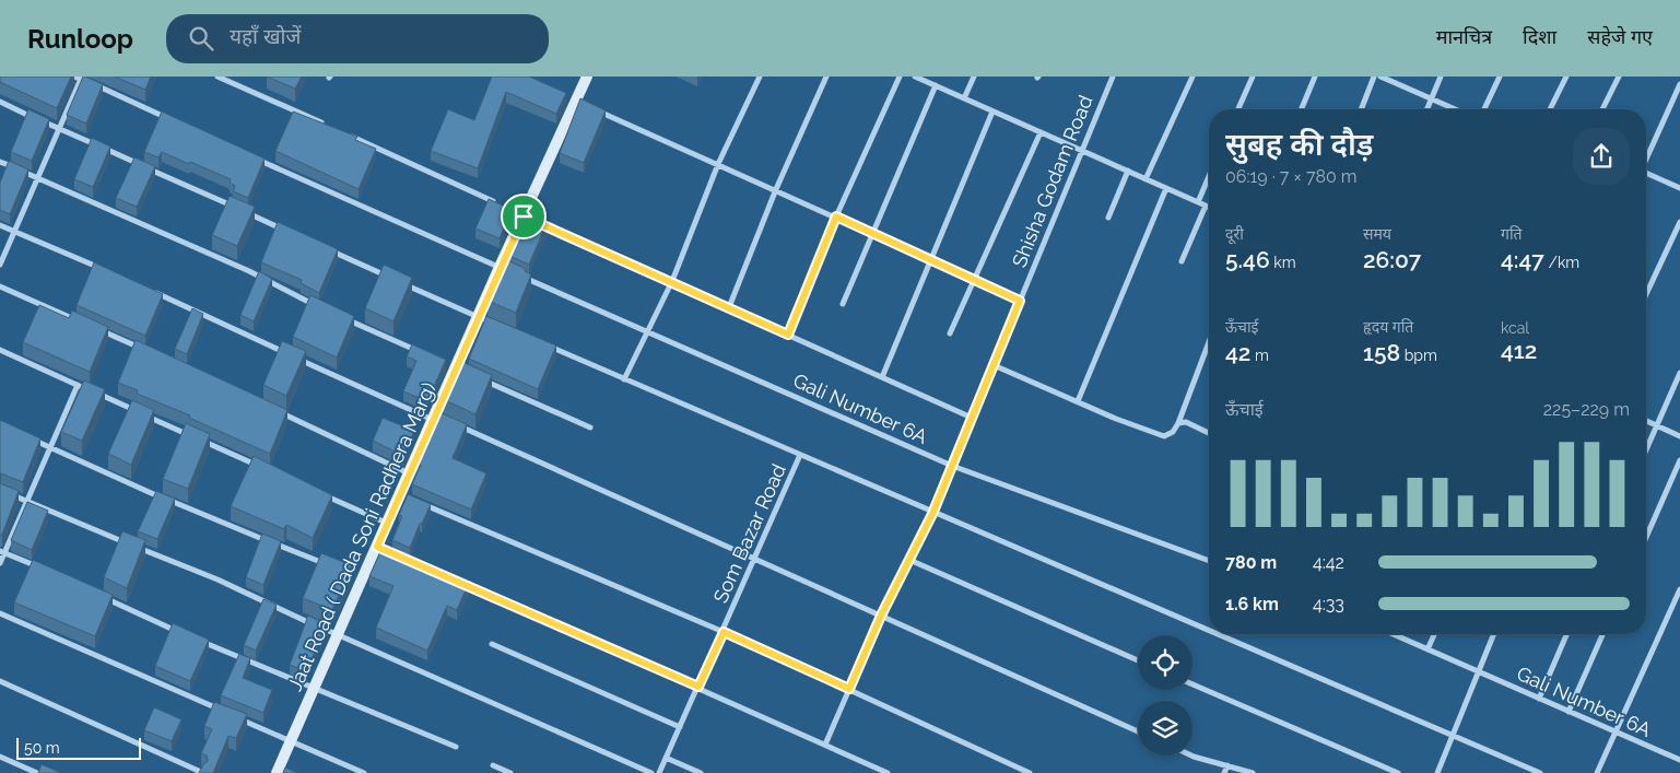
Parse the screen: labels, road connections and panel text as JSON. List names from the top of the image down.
{
  "streets": {
    "street": [
      "Shisha Godam Road",
      "Gali Number 6A",
      "Som Bazar Road",
      "Jaat Road ( Dada Soni Radhera Marg)"
    ]
  },
  "crossings": [
    ["Shisha Godam Road", "Gali Number 6A"]
  ],
  "scale_bar": "50 m",
  "page": {
    "header": "Runloop",
    "search": "यहाँ खोजें",
    "nav": ["मानचित्र", "दिशा", "सहेजे गए"],
    "heading": ["सुबह की दौड़", "06:19 · 7 × 780 m"],
    "stats": [
      ["दूरी", "5.46 km"],
      ["समय", "26:07"],
      ["गति", "4:47 /km"],
      ["ऊँचाई", "42 m"],
      ["हृदय गति", "158 bpm"],
      ["kcal", "412"]
    ],
    "chart": ["ऊँचाई", "225–229 m"],
    "list": [
      {
        "name": "780 m",
        "note": "4:42"
      },
      {
        "name": "1.6 km",
        "note": "4:33"
      }
    ],
    "scale": "50 m"
  }
}
